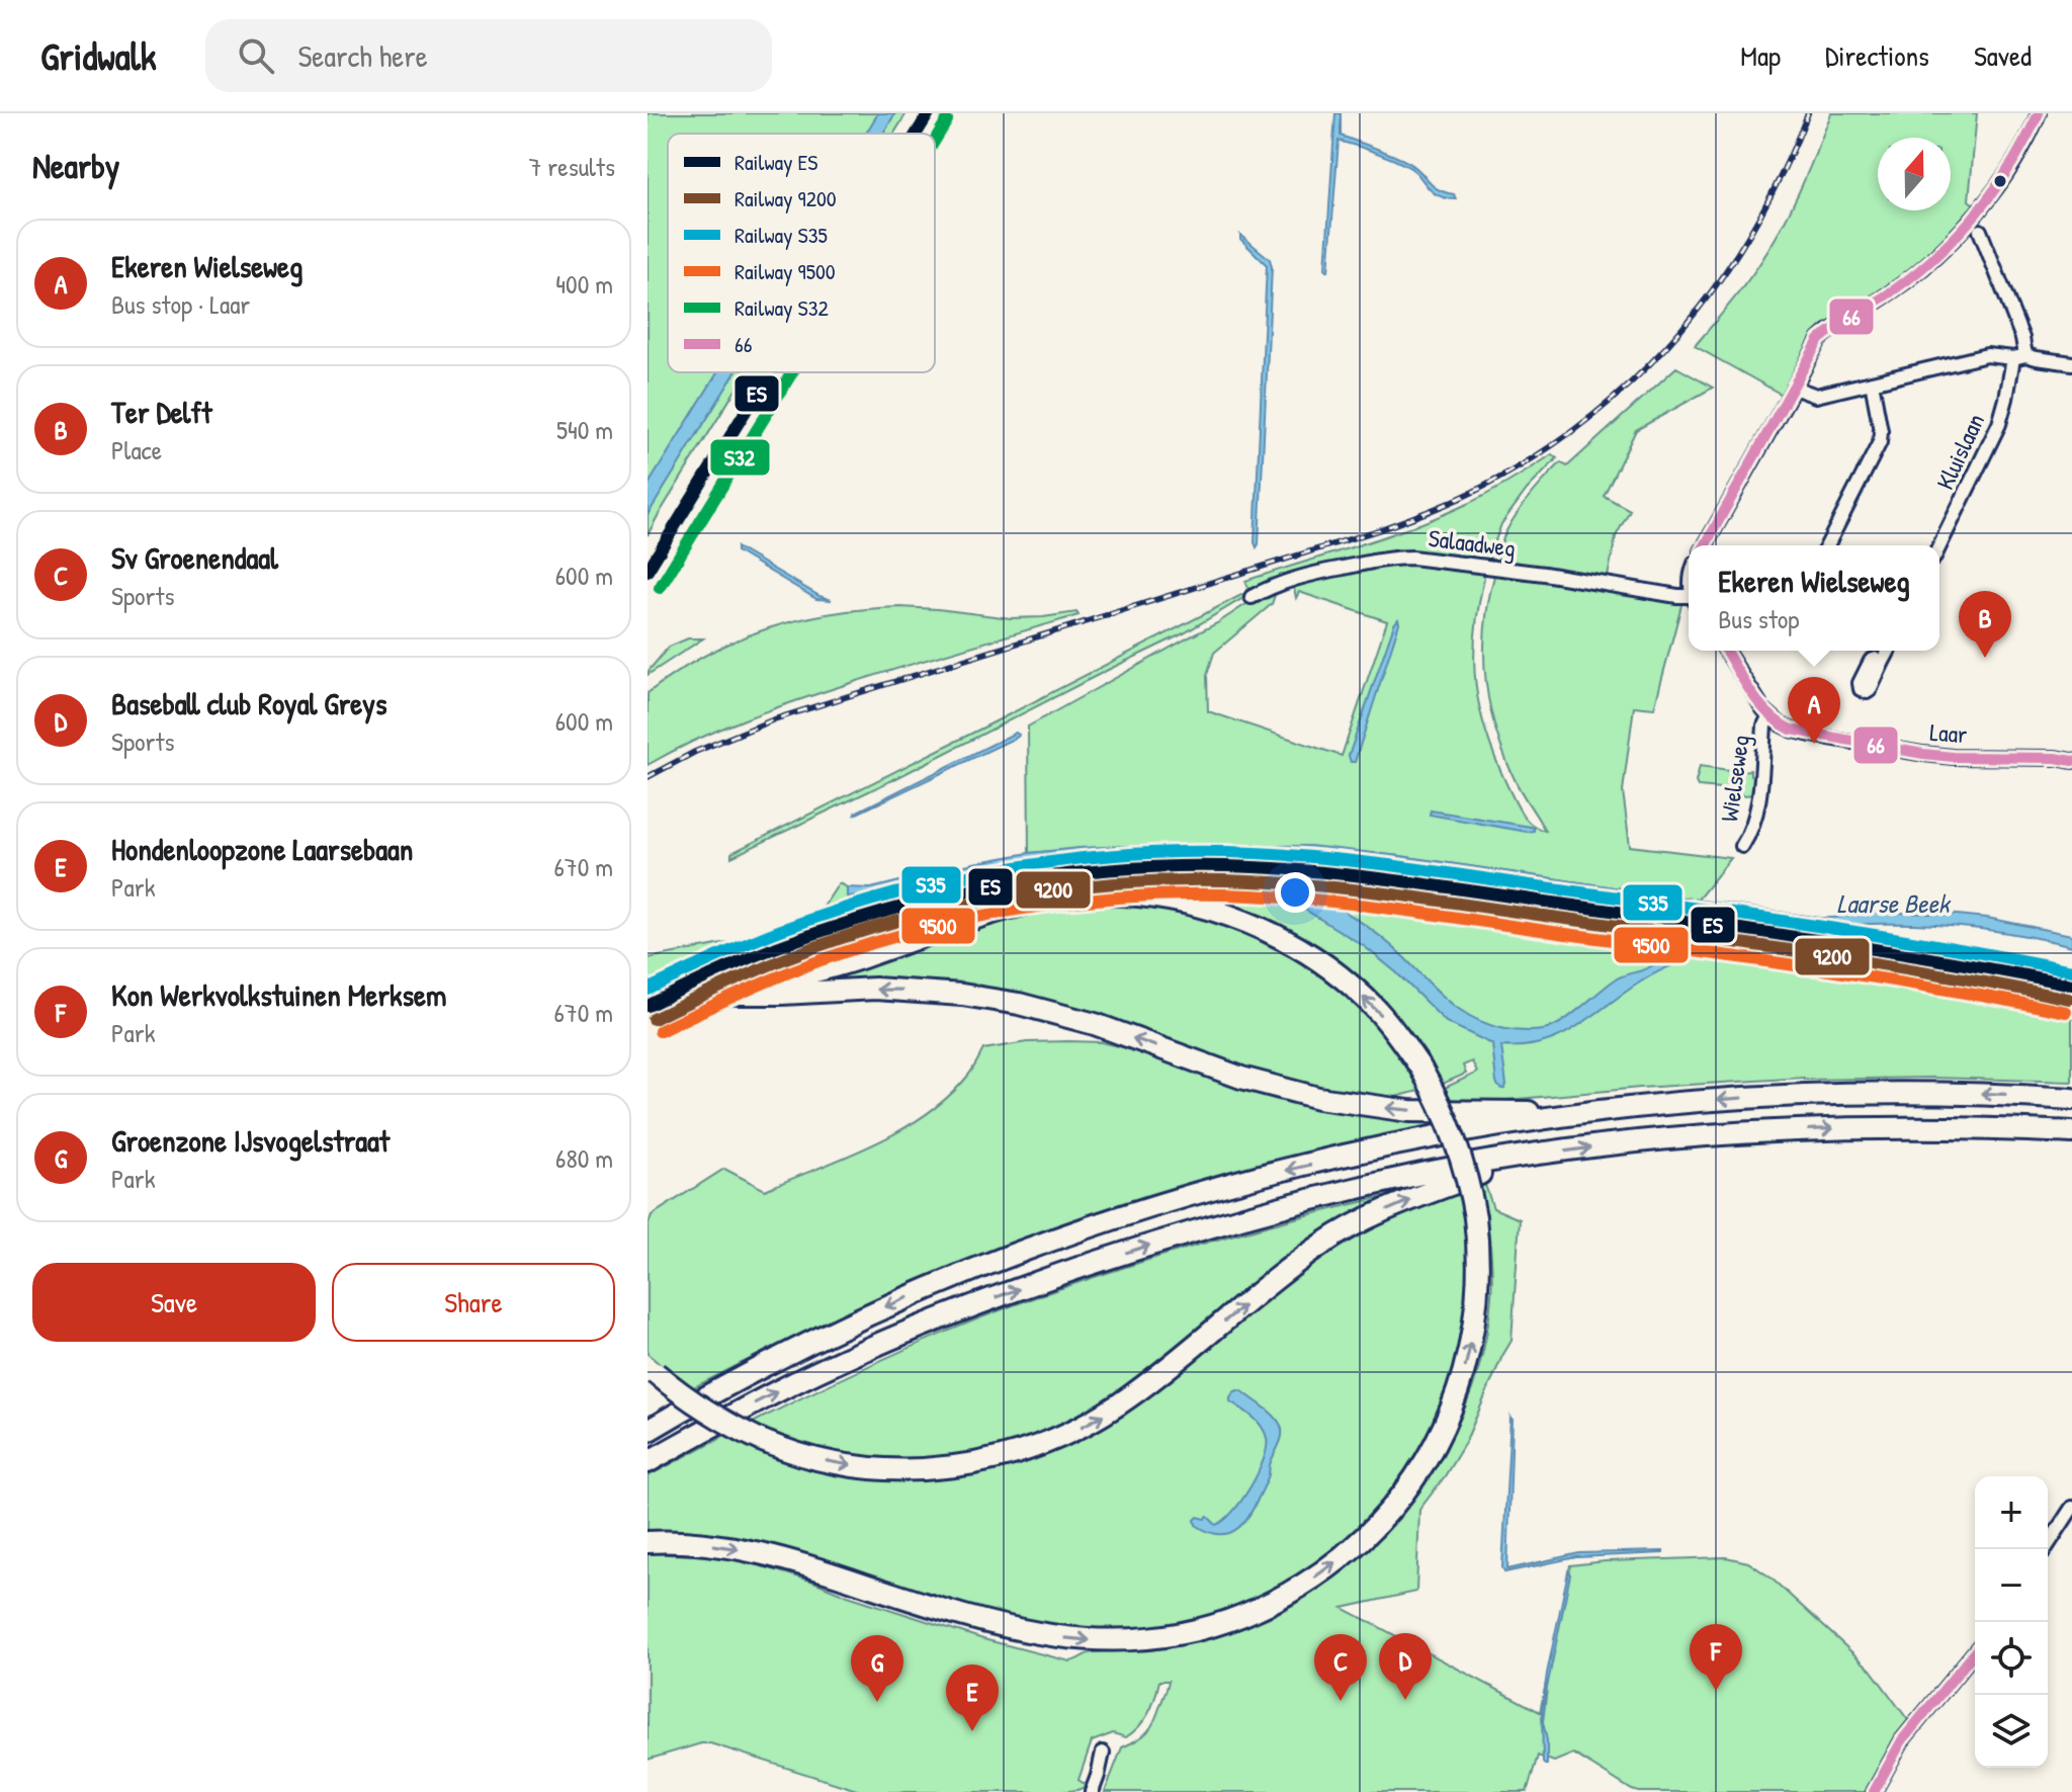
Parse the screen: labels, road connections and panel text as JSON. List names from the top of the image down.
{
  "streets": {
    "street": [
      "Kluislaan",
      "Salaadweg",
      "Laar",
      "Wielseweg"
    ]
  },
  "crossings": [
    ["Laar", "Wielseweg"]
  ],
  "water": ["Laarse Beek"],
  "lines": [
    "rail line ES",
    "transit line 66",
    "rail line S32",
    "rail line S35",
    "rail line 9200",
    "rail line 9500"
  ],
  "legend": [
    "Railway ES",
    "Railway 9200",
    "Railway S35",
    "Railway 9500",
    "Railway S32",
    "66"
  ],
  "north": "top",
  "page": {
    "header": "Gridwalk",
    "search": "Search here",
    "nav": ["Map", "Directions", "Saved"],
    "heading": ["Nearby", "7 results"],
    "list": [
      {
        "mark": "A",
        "name": "Ekeren Wielseweg",
        "note": "Bus stop · Laar",
        "value": "400 m"
      },
      {
        "mark": "B",
        "name": "Ter Delft",
        "note": "Place",
        "value": "540 m"
      },
      {
        "mark": "C",
        "name": "Sv Groenendaal",
        "note": "Sports",
        "value": "600 m"
      },
      {
        "mark": "D",
        "name": "Baseball club Royal Greys",
        "note": "Sports",
        "value": "600 m"
      },
      {
        "mark": "E",
        "name": "Hondenloopzone Laarsebaan",
        "note": "Park",
        "value": "670 m"
      },
      {
        "mark": "F",
        "name": "Kon Werkvolkstuinen Merksem",
        "note": "Park",
        "value": "670 m"
      },
      {
        "mark": "G",
        "name": "Groenzone IJsvogelstraat",
        "note": "Park",
        "value": "680 m"
      }
    ],
    "popup": ["Ekeren Wielseweg", "Bus stop"],
    "pins": [
      "B",
      "A",
      "F",
      "D",
      "C",
      "G",
      "E"
    ],
    "buttons": ["Save", "Share"],
    "map_buttons": ["+", "−"]
  }
}
